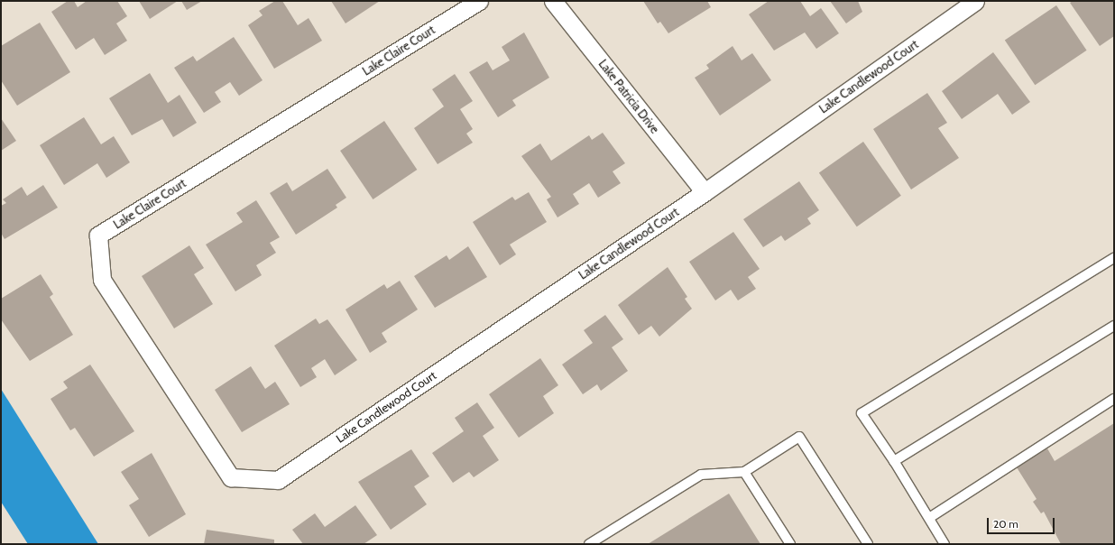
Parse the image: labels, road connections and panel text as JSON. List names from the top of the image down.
{
  "streets": {
    "street": ["Lake Claire Court", "Lake Candlewood Court", "Lake Patricia Drive"]
  },
  "crossings": [
    ["Lake Claire Court", "Lake Candlewood Court"],
    ["Lake Candlewood Court", "Lake Patricia Drive"]
  ],
  "scale_bar": "20 m"
}
